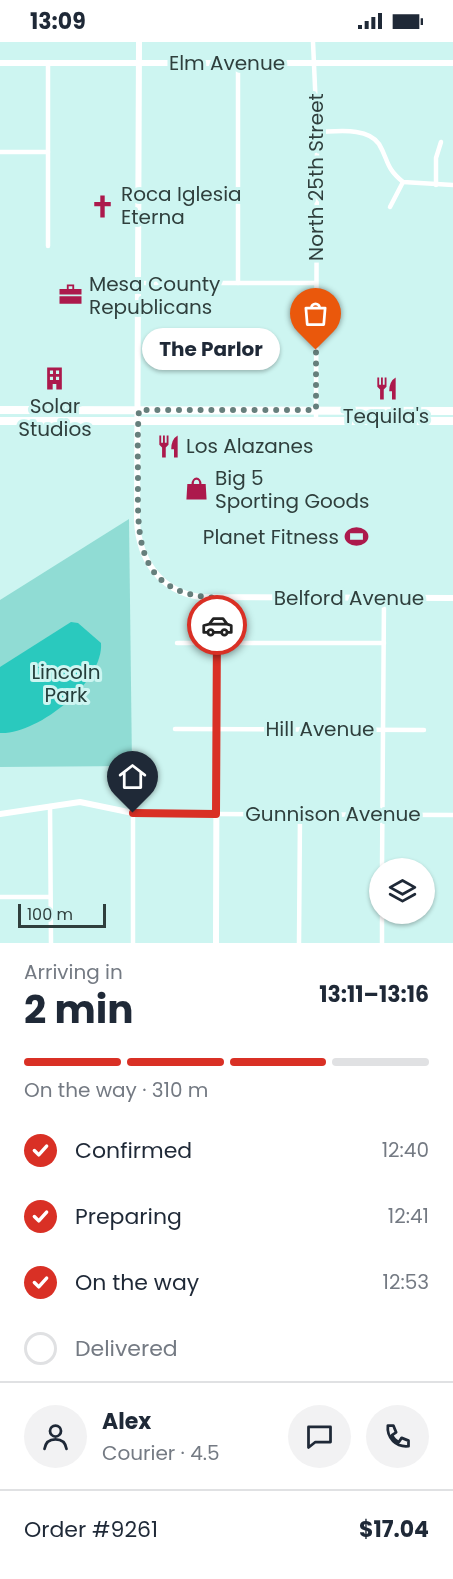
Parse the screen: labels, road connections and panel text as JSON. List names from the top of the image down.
{
  "streets": {
    "street": [
      "Elm Avenue",
      "North 25th Street",
      "Belford Avenue",
      "Hill Avenue",
      "Gunnison Avenue"
    ]
  },
  "crossings": [
    ["Elm Avenue", "North 25th Street"]
  ],
  "parks": ["Lincoln Park"],
  "places": {
    "church": ["Roca Iglesia Eterna"],
    "office": ["Mesa County Republicans"],
    "other": ["The Parlor"],
    "building": ["Solar Studios"],
    "restaurant": ["Tequila's", "Los Alazanes"],
    "shop": ["Big 5 Sporting Goods"],
    "sports": ["Planet Fitness"]
  },
  "scale_bar": "100 m",
  "page": {
    "status": "13:09",
    "bubble": "The Parlor",
    "scale": "100 m",
    "heading": ["2 min", "Arriving in", "13:11–13:16"],
    "panel": [
      "Alex",
      "Courier · 4.5",
      "Order #9261",
      "$17.04"
    ],
    "bar": "On the way · 310 m",
    "list": [
      ["Confirmed", "12:40"],
      ["Preparing", "12:41"],
      ["On the way", "12:53"],
      "Delivered"
    ]
  }
}
